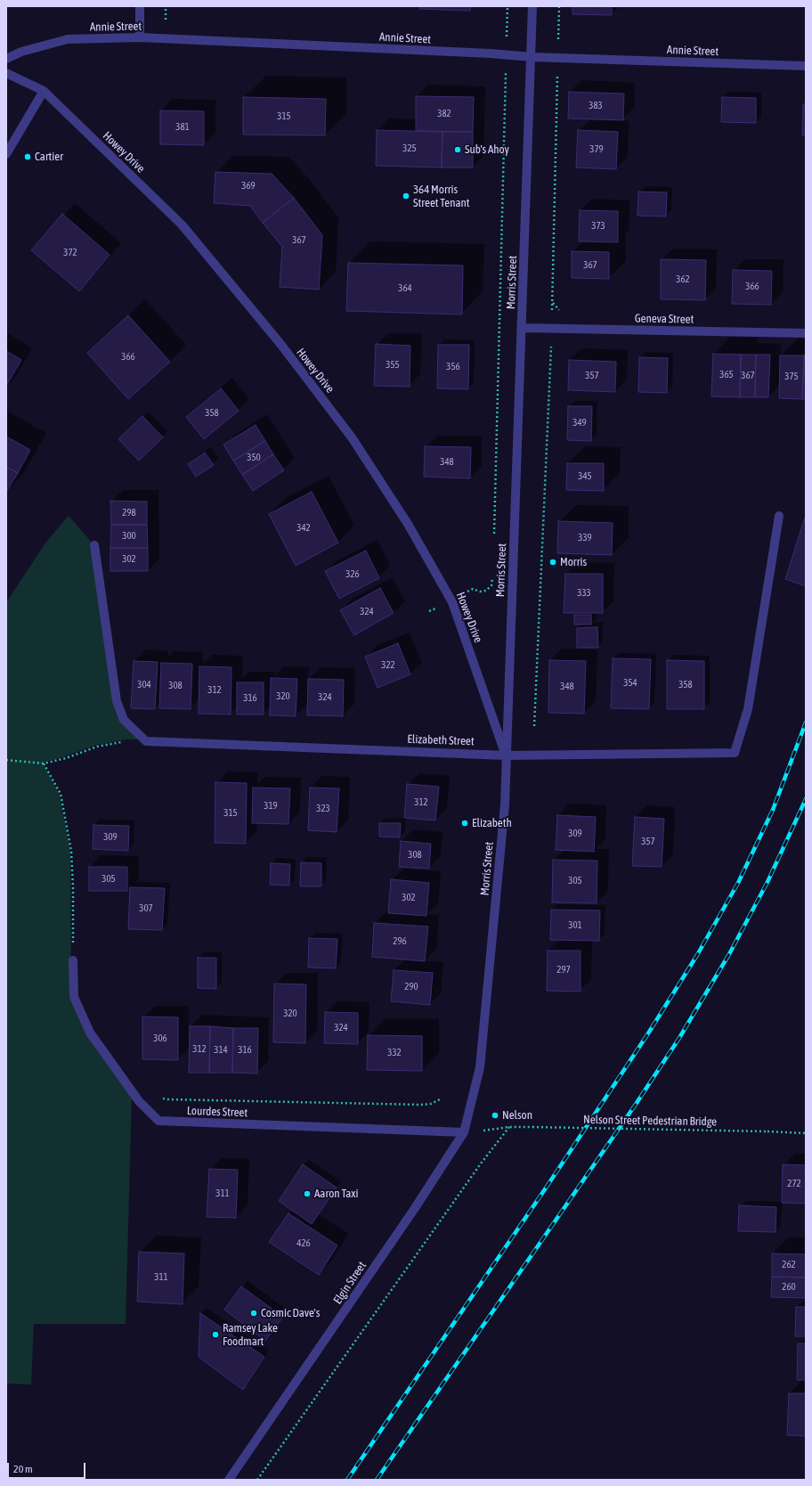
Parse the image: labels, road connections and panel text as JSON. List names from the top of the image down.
{
  "streets": {
    "street": [
      "Annie Street",
      "Howey Drive",
      "Morris Street",
      "Geneva Street",
      "Elizabeth Street",
      "Lourdes Street",
      "Elgin Street"
    ],
    "path": ["Nelson Street Pedestrian Bridge"]
  },
  "crossings": [
    ["Annie Street", "Morris Street"],
    ["Howey Drive", "Morris Street"],
    ["Howey Drive", "Elizabeth Street"],
    ["Morris Street", "Geneva Street"],
    ["Morris Street", "Elizabeth Street"],
    ["Morris Street", "Lourdes Street"],
    ["Morris Street", "Nelson Street Pedestrian Bridge"],
    ["Morris Street", "Elgin Street"],
    ["Lourdes Street", "Nelson Street Pedestrian Bridge"],
    ["Lourdes Street", "Elgin Street"],
    ["Nelson Street Pedestrian Bridge", "Elgin Street"]
  ],
  "places": [
    "Sub's Ahoy",
    "Cartier",
    "364 Morris Street Tenant",
    "Morris",
    "Elizabeth",
    "Nelson",
    "Aaron Taxi",
    "Cosmic Dave's",
    "Ramsey Lake Foodmart"
  ],
  "house_numbers": [
    "383",
    "382",
    "315",
    "381",
    "325",
    "379",
    "369",
    "373",
    "367",
    "372",
    "367",
    "362",
    "366",
    "364",
    "366",
    "355",
    "356",
    "365",
    "357",
    "367",
    "375",
    "358",
    "349",
    "350",
    "348",
    "345",
    "298",
    "342",
    "300",
    "339",
    "302",
    "326",
    "333",
    "324",
    "322",
    "354",
    "304",
    "358",
    "308",
    "348",
    "312",
    "320",
    "324",
    "316",
    "312",
    "319",
    "323",
    "315",
    "309",
    "309",
    "357",
    "308",
    "305",
    "305",
    "302",
    "307",
    "301",
    "296",
    "297",
    "290",
    "320",
    "324",
    "306",
    "312",
    "314",
    "316",
    "332",
    "272",
    "311",
    "426",
    "262",
    "311",
    "260"
  ],
  "scale_bar": "20 m"
}
